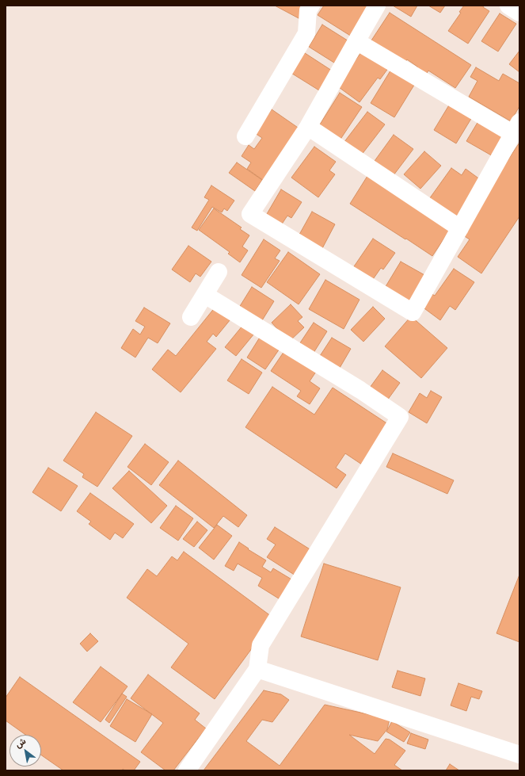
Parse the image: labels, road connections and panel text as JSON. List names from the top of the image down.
{
  "north": "top left"
}
